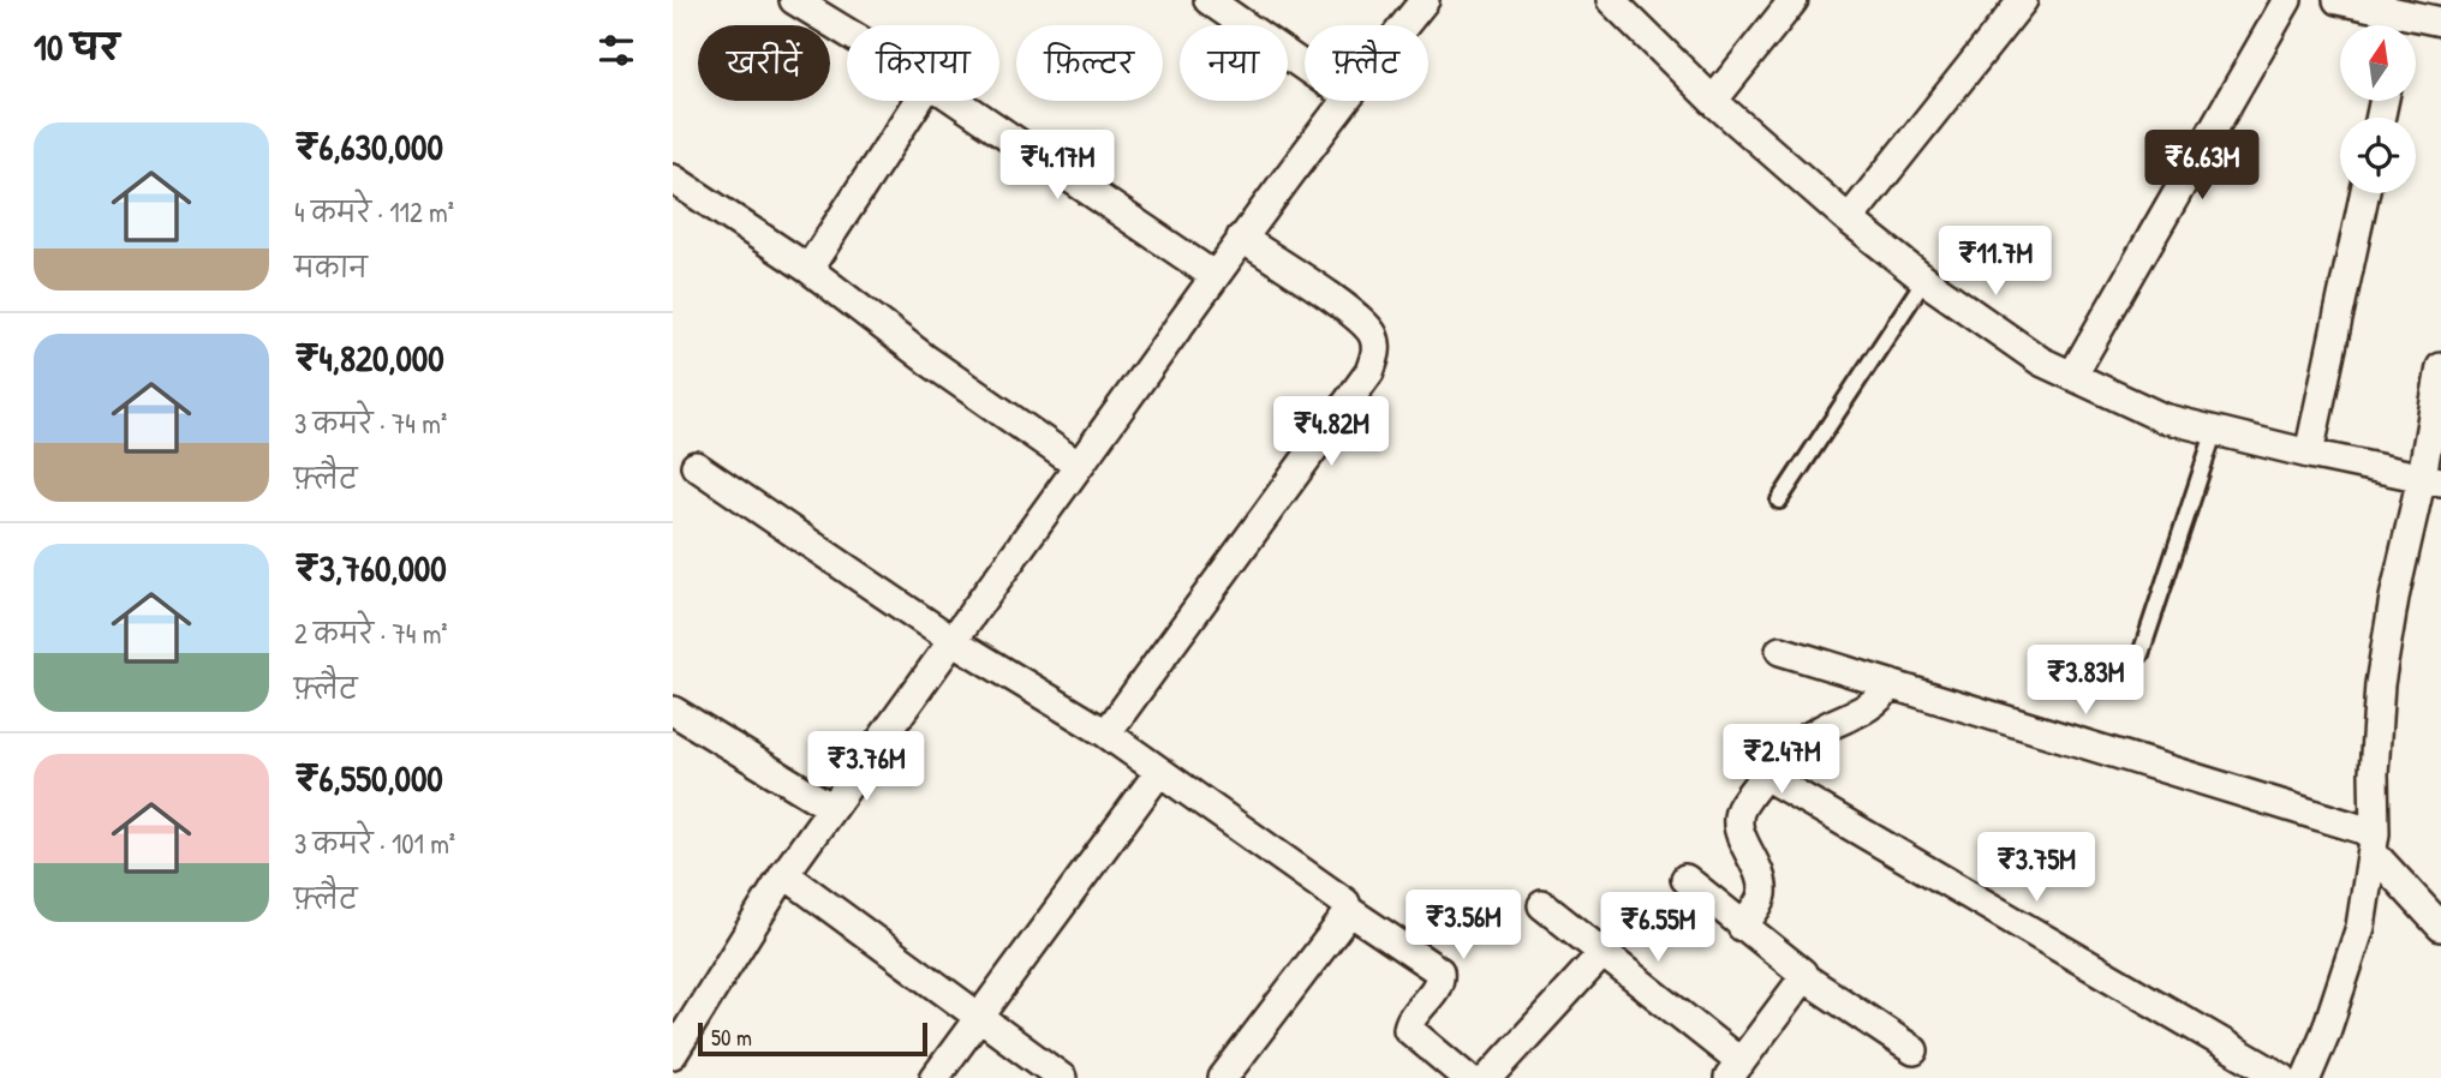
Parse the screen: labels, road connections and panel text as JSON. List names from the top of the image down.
{
  "scale_bar": "50 m",
  "north": "top",
  "page": {
    "heading": "10 घर",
    "chip": [
      "खरीदें",
      "किराया",
      "फ़िल्टर",
      "नया",
      "फ़्लैट"
    ],
    "list": [
      {
        "name": "₹6,630,000",
        "note": "4 कमरे · 112 m² · मकान"
      },
      {
        "name": "₹4,820,000",
        "note": "3 कमरे · 74 m² · फ़्लैट"
      },
      {
        "name": "₹3,760,000",
        "note": "2 कमरे · 74 m² · फ़्लैट"
      },
      {
        "name": "₹6,550,000",
        "note": "3 कमरे · 101 m² · फ़्लैट"
      }
    ],
    "price": [
      "₹4.17M",
      "₹6.63M",
      "₹11.7M",
      "₹4.82M",
      "₹3.83M",
      "₹2.47M",
      "₹3.76M",
      "₹3.75M",
      "₹3.56M",
      "₹6.55M"
    ],
    "scale": "50 m"
  }
}
